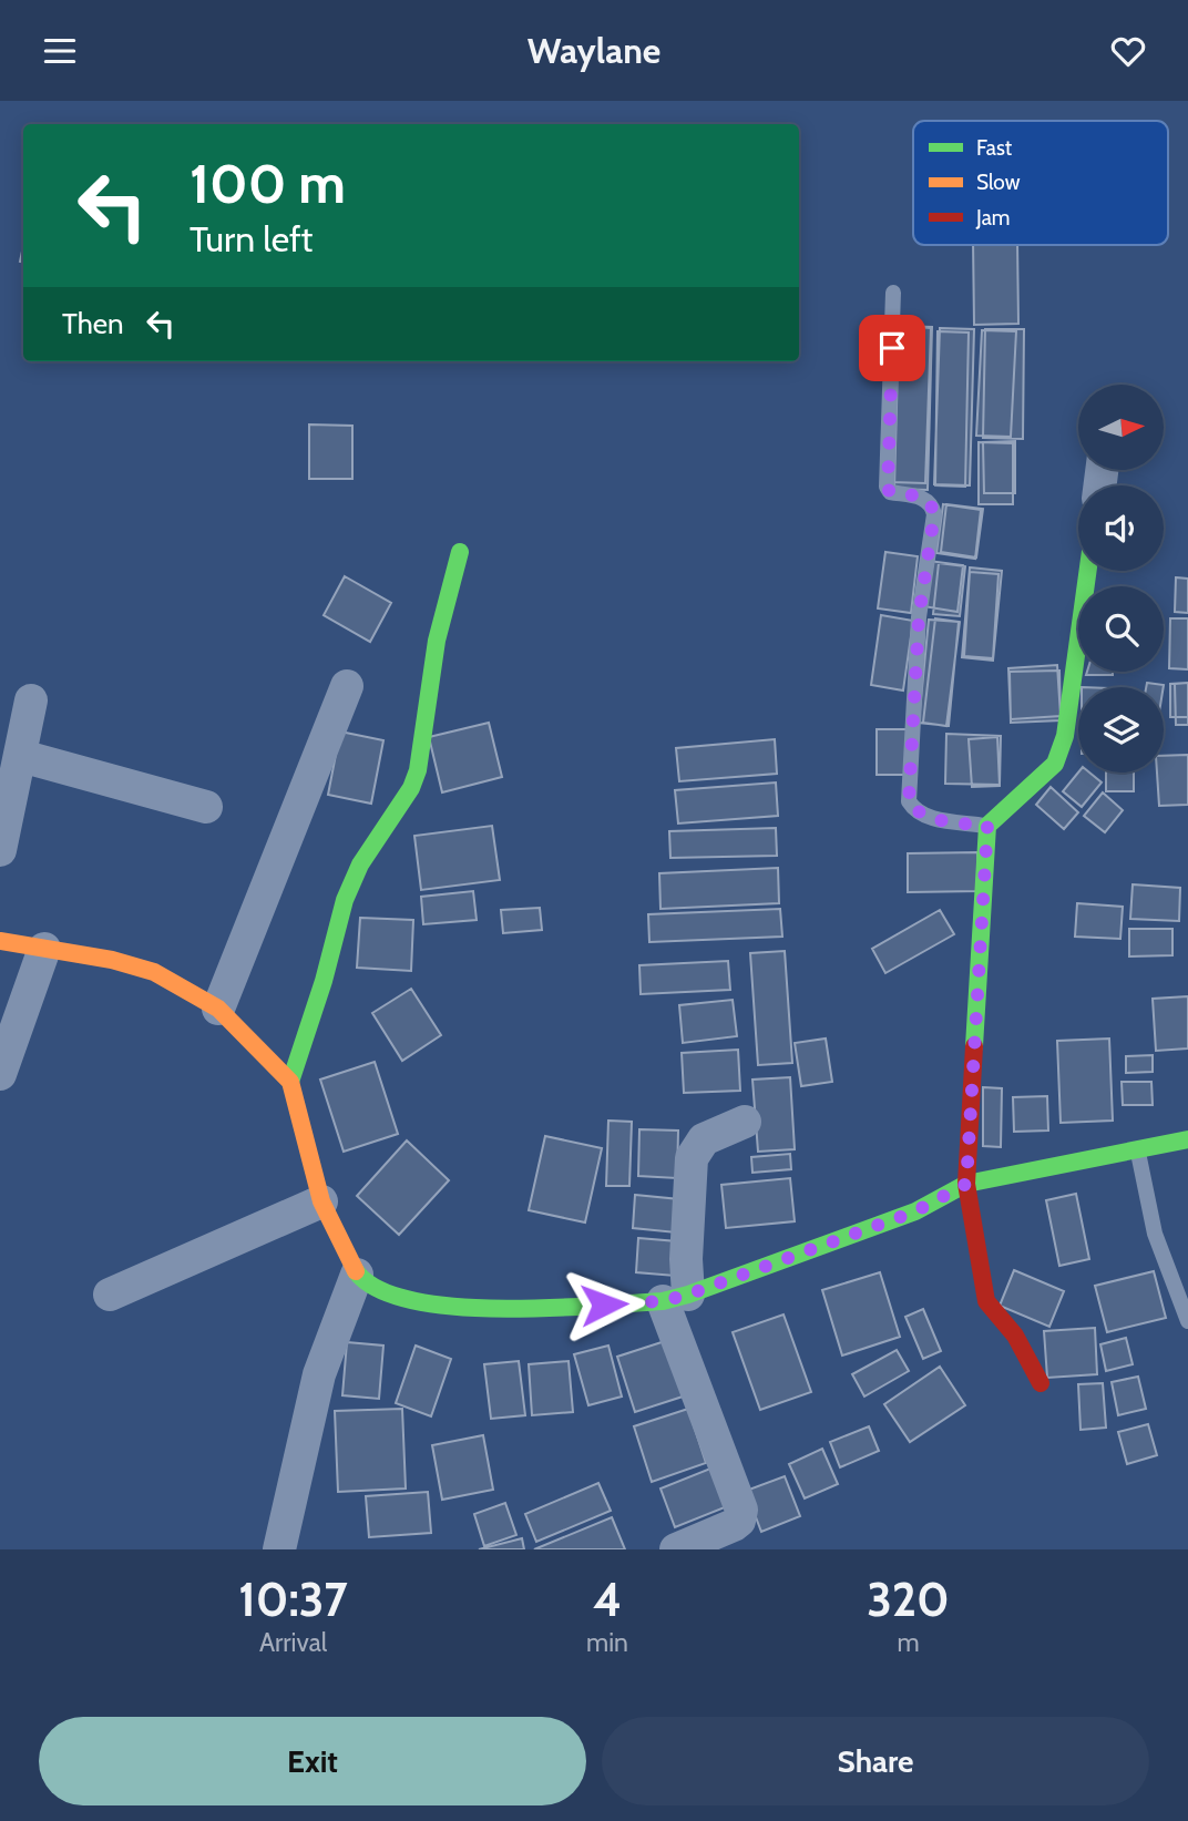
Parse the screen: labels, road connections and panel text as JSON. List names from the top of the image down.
{
  "legend": ["Fast", "Slow", "Jam"],
  "north": "right",
  "page": {
    "header": "Waylane",
    "turn": ["100 m", "Turn left"],
    "then": "Then",
    "eta": [
      "10:37",
      "Arrival",
      "4",
      "min",
      "320",
      "m"
    ],
    "buttons": ["Exit", "Share"]
  }
}
